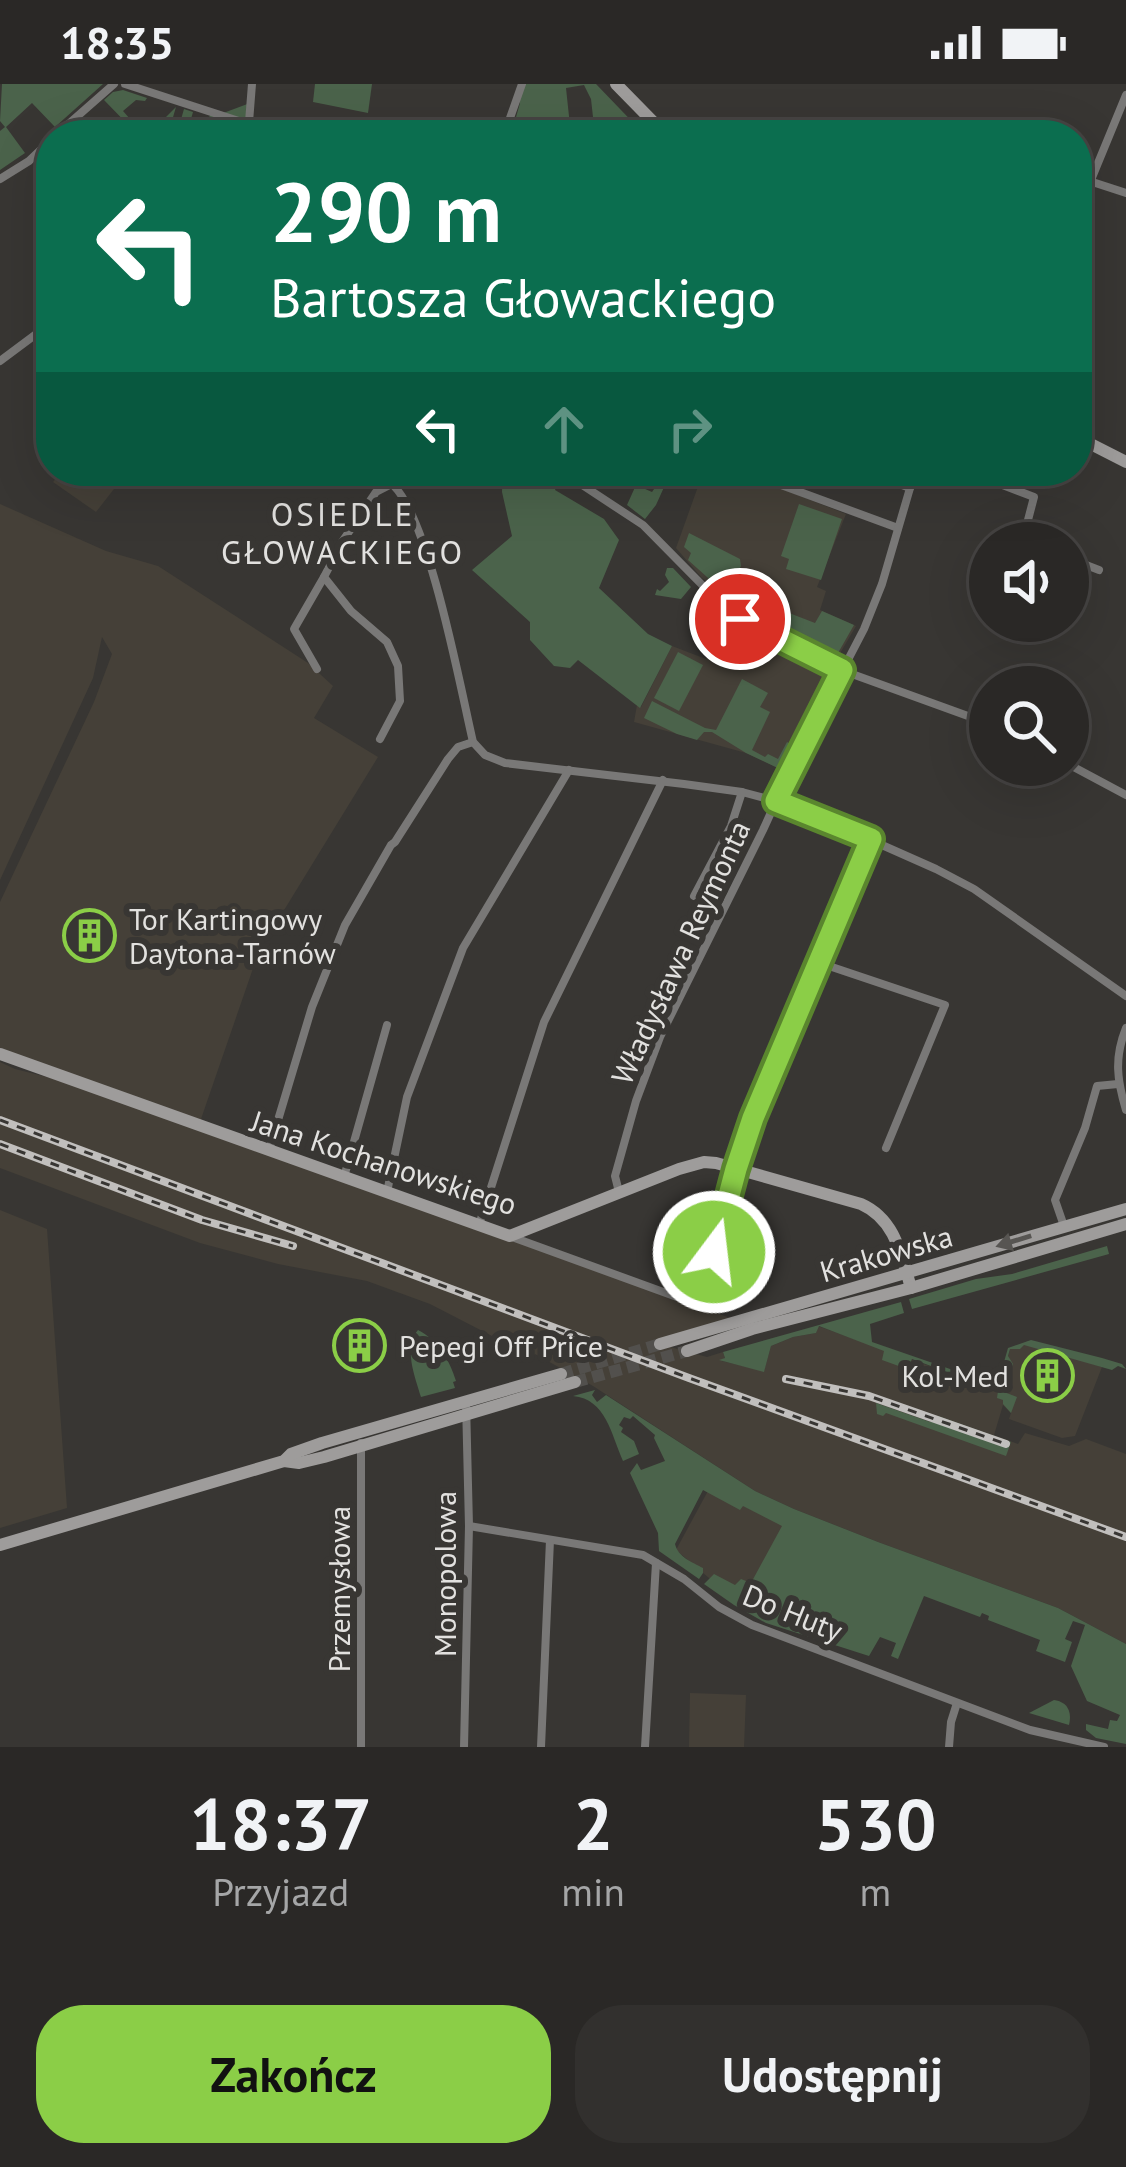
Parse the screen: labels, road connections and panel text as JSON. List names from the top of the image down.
{
  "streets": {
    "street": [
      "Władysława Reymonta",
      "Jana Kochanowskiego",
      "Krakowska",
      "Monopolowa",
      "Przemysłowa",
      "Do Huty"
    ]
  },
  "crossings": [
    ["Władysława Reymonta", "Jana Kochanowskiego"],
    ["Jana Kochanowskiego", "Krakowska"],
    ["Monopolowa", "Do Huty"]
  ],
  "districts": ["OSIEDLE GŁOWACKIEGO"],
  "places": {
    "building": ["Tor Kartingowy Daytona-Tarnów", "Pepegi Off Price", "Kol-Med"]
  },
  "page": {
    "status": "18:35",
    "turn": ["290 m", "Bartosza Głowackiego"],
    "eta": [
      "18:37",
      "Przyjazd",
      "2",
      "min",
      "530",
      "m"
    ],
    "buttons": ["Zakończ", "Udostępnij"]
  }
}
